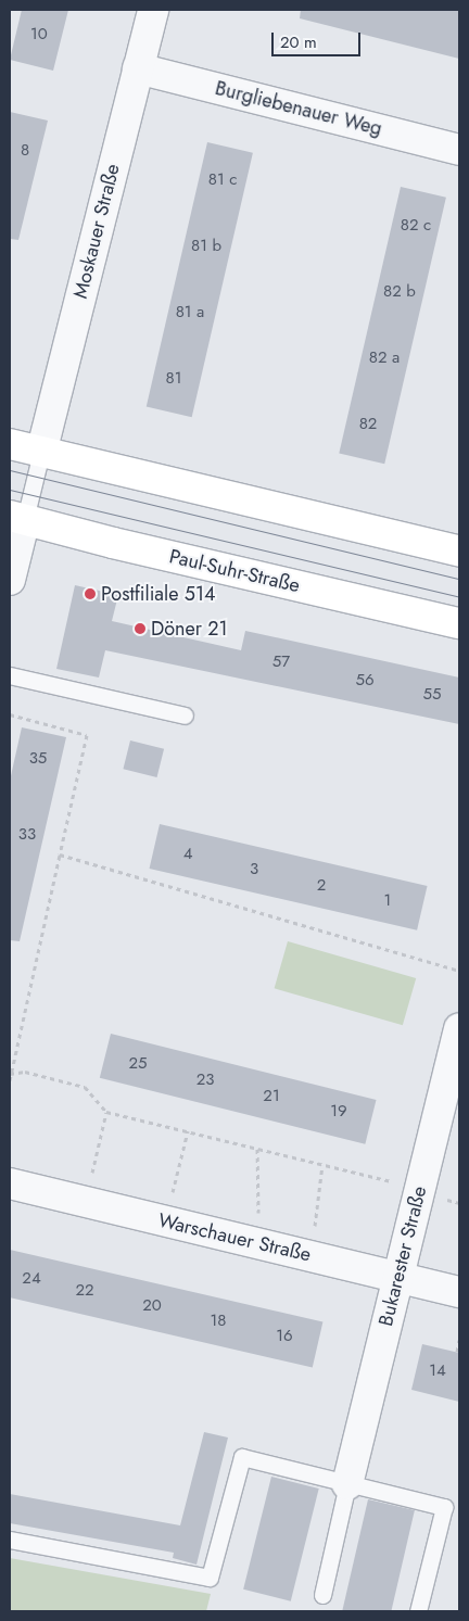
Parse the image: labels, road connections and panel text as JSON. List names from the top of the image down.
{
  "streets": {
    "street": [
      "Burgliebenauer Weg",
      "Moskauer Straße",
      "Paul-Suhr-Straße",
      "Warschauer Straße",
      "Bukarester Straße"
    ]
  },
  "crossings": [
    ["Burgliebenauer Weg", "Moskauer Straße"],
    ["Warschauer Straße", "Bukarester Straße"]
  ],
  "places": ["Postfiliale 514", "Döner 21"],
  "house_numbers": [
    "10",
    "8",
    "81 c",
    "82 c",
    "81 b",
    "82 b",
    "81 a",
    "82 a",
    "81",
    "82",
    "57",
    "56",
    "55",
    "35",
    "33",
    "4",
    "3",
    "2",
    "1",
    "25",
    "23",
    "21",
    "19",
    "24",
    "22",
    "20",
    "18",
    "16",
    "14"
  ],
  "scale_bar": "20 m"
}
